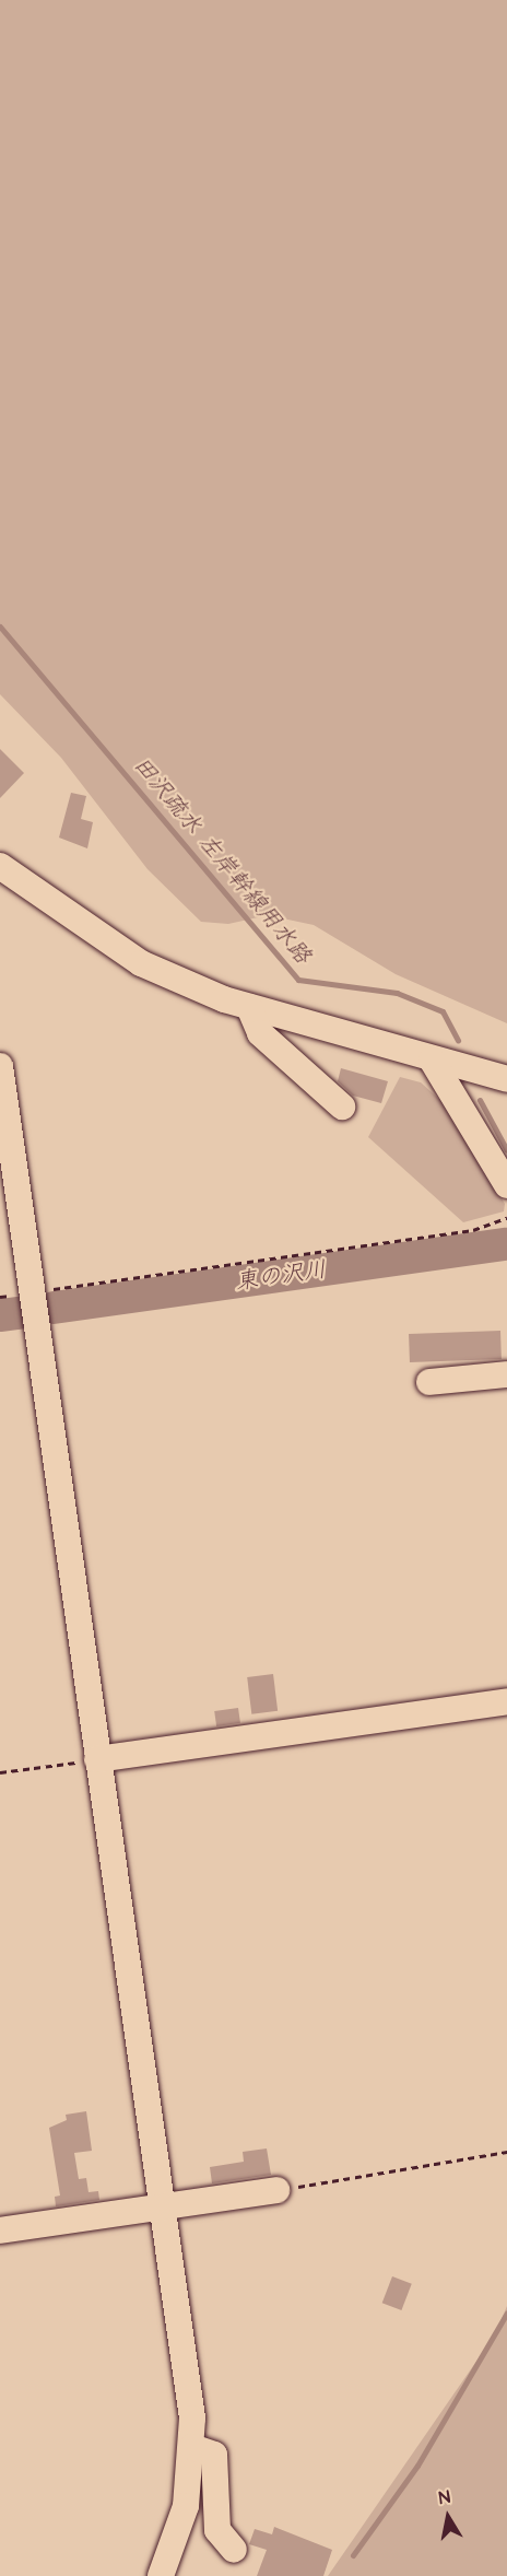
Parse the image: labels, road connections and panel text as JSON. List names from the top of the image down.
{
  "water": ["田沢疏水 左岸幹線用水路", "東の沢川"],
  "north": "top"
}
